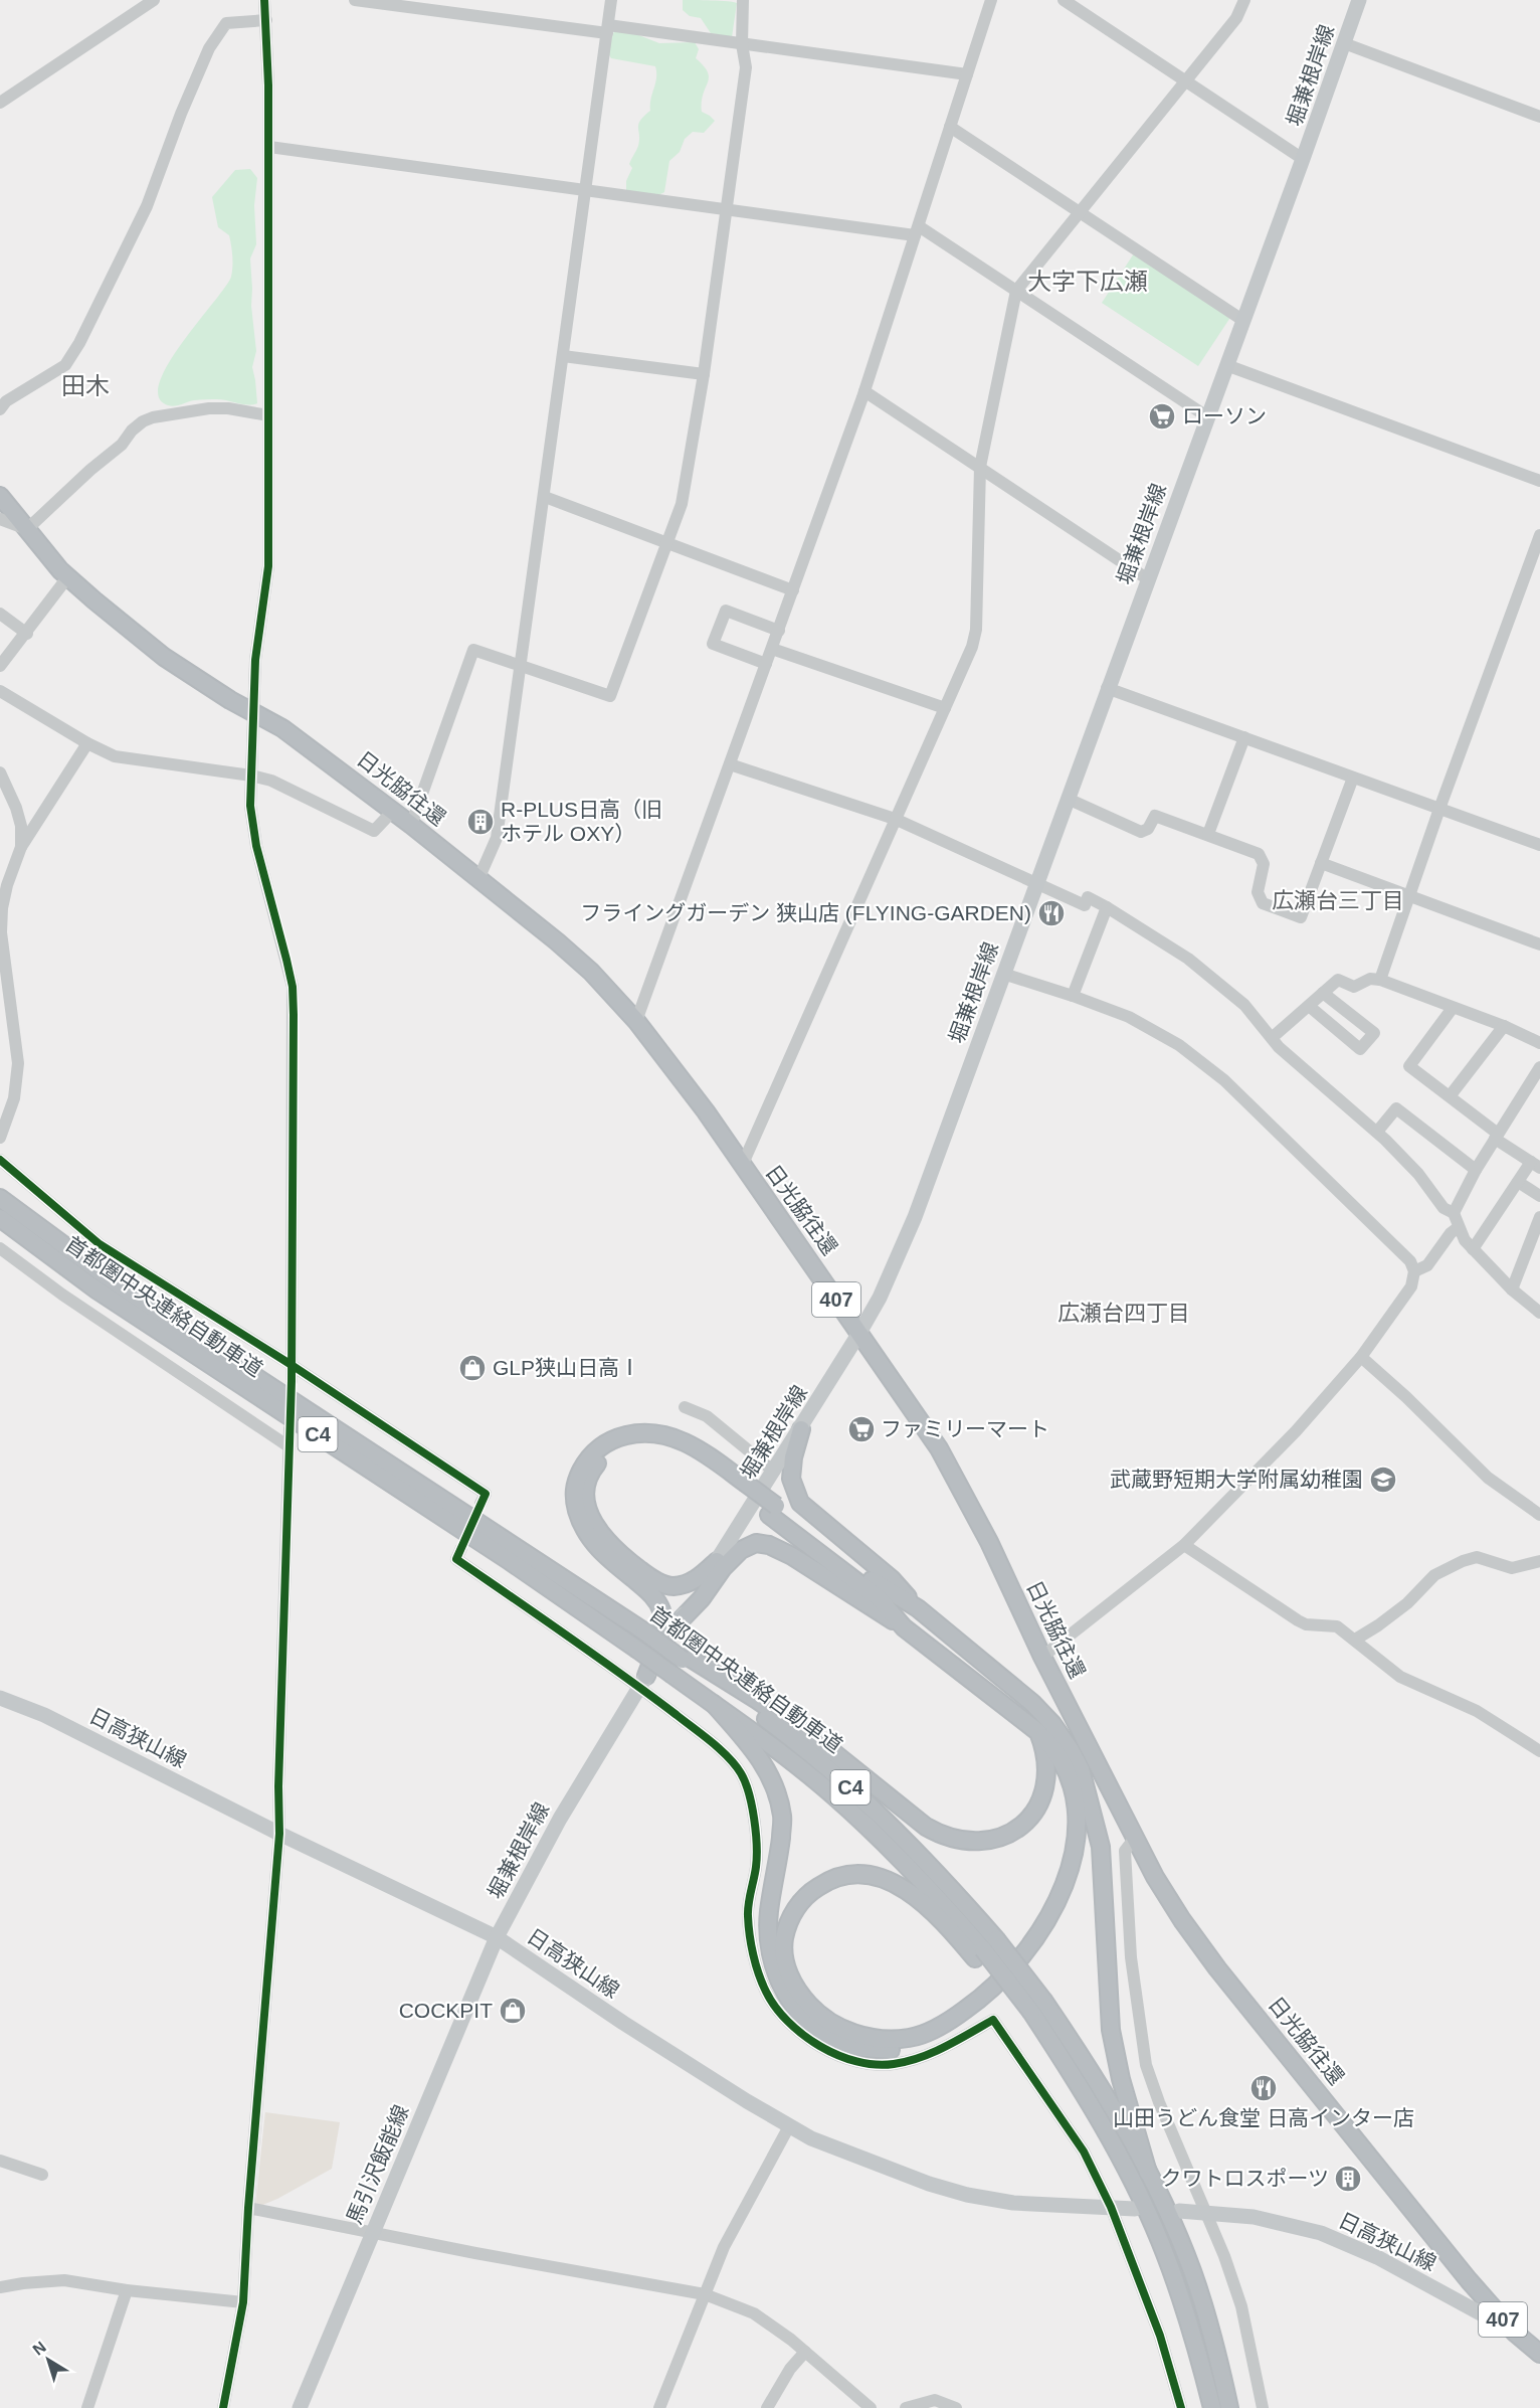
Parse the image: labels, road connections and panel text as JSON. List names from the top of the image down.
{
  "streets": {
    "highway": [
      "日光脇往還",
      "407",
      "首都圏中央連絡自動車道",
      "C4"
    ],
    "main road": ["堀兼根岸線", "日高狭山線", "馬引沢飯能線"]
  },
  "crossings": [
    ["堀兼根岸線", "日光脇往還"],
    ["堀兼根岸線", "日高狭山線"],
    ["堀兼根岸線", "馬引沢飯能線"],
    ["日光脇往還", "日高狭山線"],
    ["日高狭山線", "馬引沢飯能線"]
  ],
  "districts": [
    "大字下広瀬",
    "田木",
    "広瀬台三丁目",
    "広瀬台四丁目"
  ],
  "places": {
    "supermarket": ["ローソン", "ファミリーマート"],
    "building": ["R-PLUS日高（旧 ホテル OXY）", "クワトロスポーツ"],
    "restaurant": ["フライングガーデン 狭山店 (FLYING-GARDEN)", "山田うどん食堂 日高インター店"],
    "shop": ["GLP狭山日高Ⅰ", "COCKPIT"],
    "school or university": ["武蔵野短期大学附属幼稚園"]
  },
  "north": "top left"
}
